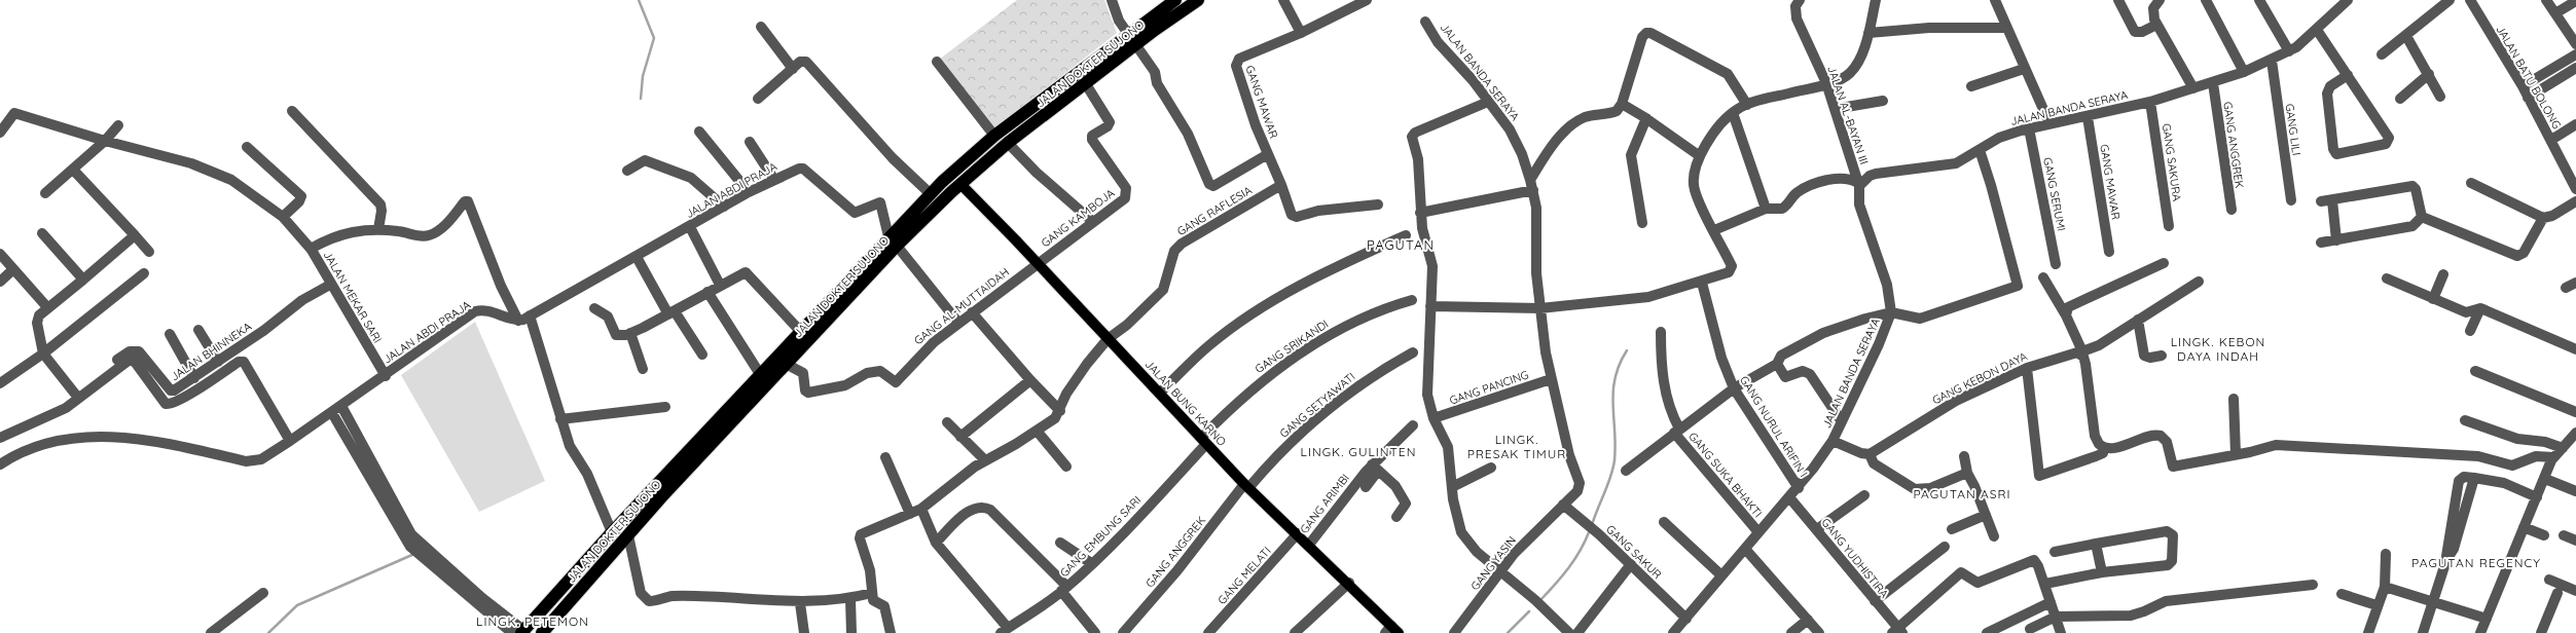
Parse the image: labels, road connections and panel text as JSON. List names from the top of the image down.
{
  "streets": {
    "highway": ["JALAN DOKTER SUJONO"],
    "main road": ["JALAN BUNG KARNO"],
    "street": [
      "JALAN BANDA SERAYA",
      "JALAN BATU BOLONG",
      "GANG MAWAR",
      "JALAN AL-BAYAN III",
      "GANG LILI",
      "GANG ANGGREK",
      "GANG SAKURA",
      "JALAN ABDI PRAJA",
      "GANG SERUMI",
      "GANG RAFLESIA",
      "GANG KAMBOJA",
      "JALAN MEKAR SARI",
      "GANG AL-MUTTAIDAH",
      "GANG SRIKANDI",
      "JALAN BHINNEKA",
      "GANG KEBON DAYA",
      "GANG PANCING",
      "GANG SETYAWATI",
      "GANG NURUL ARIFIN I",
      "GANG SUKA BHAKTI",
      "GANG ARIMBI",
      "GANG EMBUNG SARI",
      "GANG SAKUR",
      "GANG YUDHISTIRA",
      "GANG YASIN",
      "GANG MELATI"
    ]
  },
  "crossings": [
    ["JALAN DOKTER SUJONO", "JALAN ABDI PRAJA"],
    ["JALAN DOKTER SUJONO", "GANG KAMBOJA"],
    ["JALAN DOKTER SUJONO", "GANG AL-MUTTAIDAH"],
    ["JALAN DOKTER SUJONO", "JALAN BUNG KARNO"],
    ["JALAN BANDA SERAYA", "GANG MAWAR"],
    ["JALAN BANDA SERAYA", "JALAN AL-BAYAN III"],
    ["JALAN BANDA SERAYA", "GANG LILI"],
    ["JALAN BANDA SERAYA", "GANG ANGGREK"],
    ["JALAN BANDA SERAYA", "GANG SAKURA"],
    ["JALAN BANDA SERAYA", "GANG SERUMI"],
    ["JALAN BANDA SERAYA", "GANG PANCING"],
    ["JALAN BANDA SERAYA", "GANG NURUL ARIFIN I"],
    ["JALAN BANDA SERAYA", "GANG SUKA BHAKTI"],
    ["JALAN BANDA SERAYA", "GANG SAKUR"],
    ["JALAN BANDA SERAYA", "GANG YUDHISTIRA"],
    ["JALAN BANDA SERAYA", "GANG YASIN"],
    ["GANG MAWAR", "GANG RAFLESIA"],
    ["GANG ANGGREK", "JALAN BUNG KARNO"],
    ["GANG ANGGREK", "GANG SETYAWATI"],
    ["JALAN ABDI PRAJA", "JALAN MEKAR SARI"],
    ["GANG RAFLESIA", "JALAN BUNG KARNO"],
    ["GANG KAMBOJA", "GANG AL-MUTTAIDAH"],
    ["GANG KAMBOJA", "JALAN BUNG KARNO"],
    ["JALAN MEKAR SARI", "JALAN BHINNEKA"],
    ["GANG AL-MUTTAIDAH", "JALAN BUNG KARNO"],
    ["GANG SRIKANDI", "JALAN BUNG KARNO"],
    ["GANG SRIKANDI", "GANG EMBUNG SARI"],
    ["JALAN BUNG KARNO", "GANG SETYAWATI"],
    ["JALAN BUNG KARNO", "GANG ARIMBI"],
    ["JALAN BUNG KARNO", "GANG EMBUNG SARI"],
    ["JALAN BUNG KARNO", "GANG MELATI"],
    ["GANG SAKUR", "GANG YASIN"]
  ],
  "districts": [
    "PAGUTAN",
    "LINGK. KEBON DAYA INDAH",
    "LINGK. PRESAK TIMUR",
    "LINGK. GULINTEN",
    "PAGUTAN ASRI",
    "PAGUTAN REGENCY",
    "LINGK. PETEMON"
  ]
}
